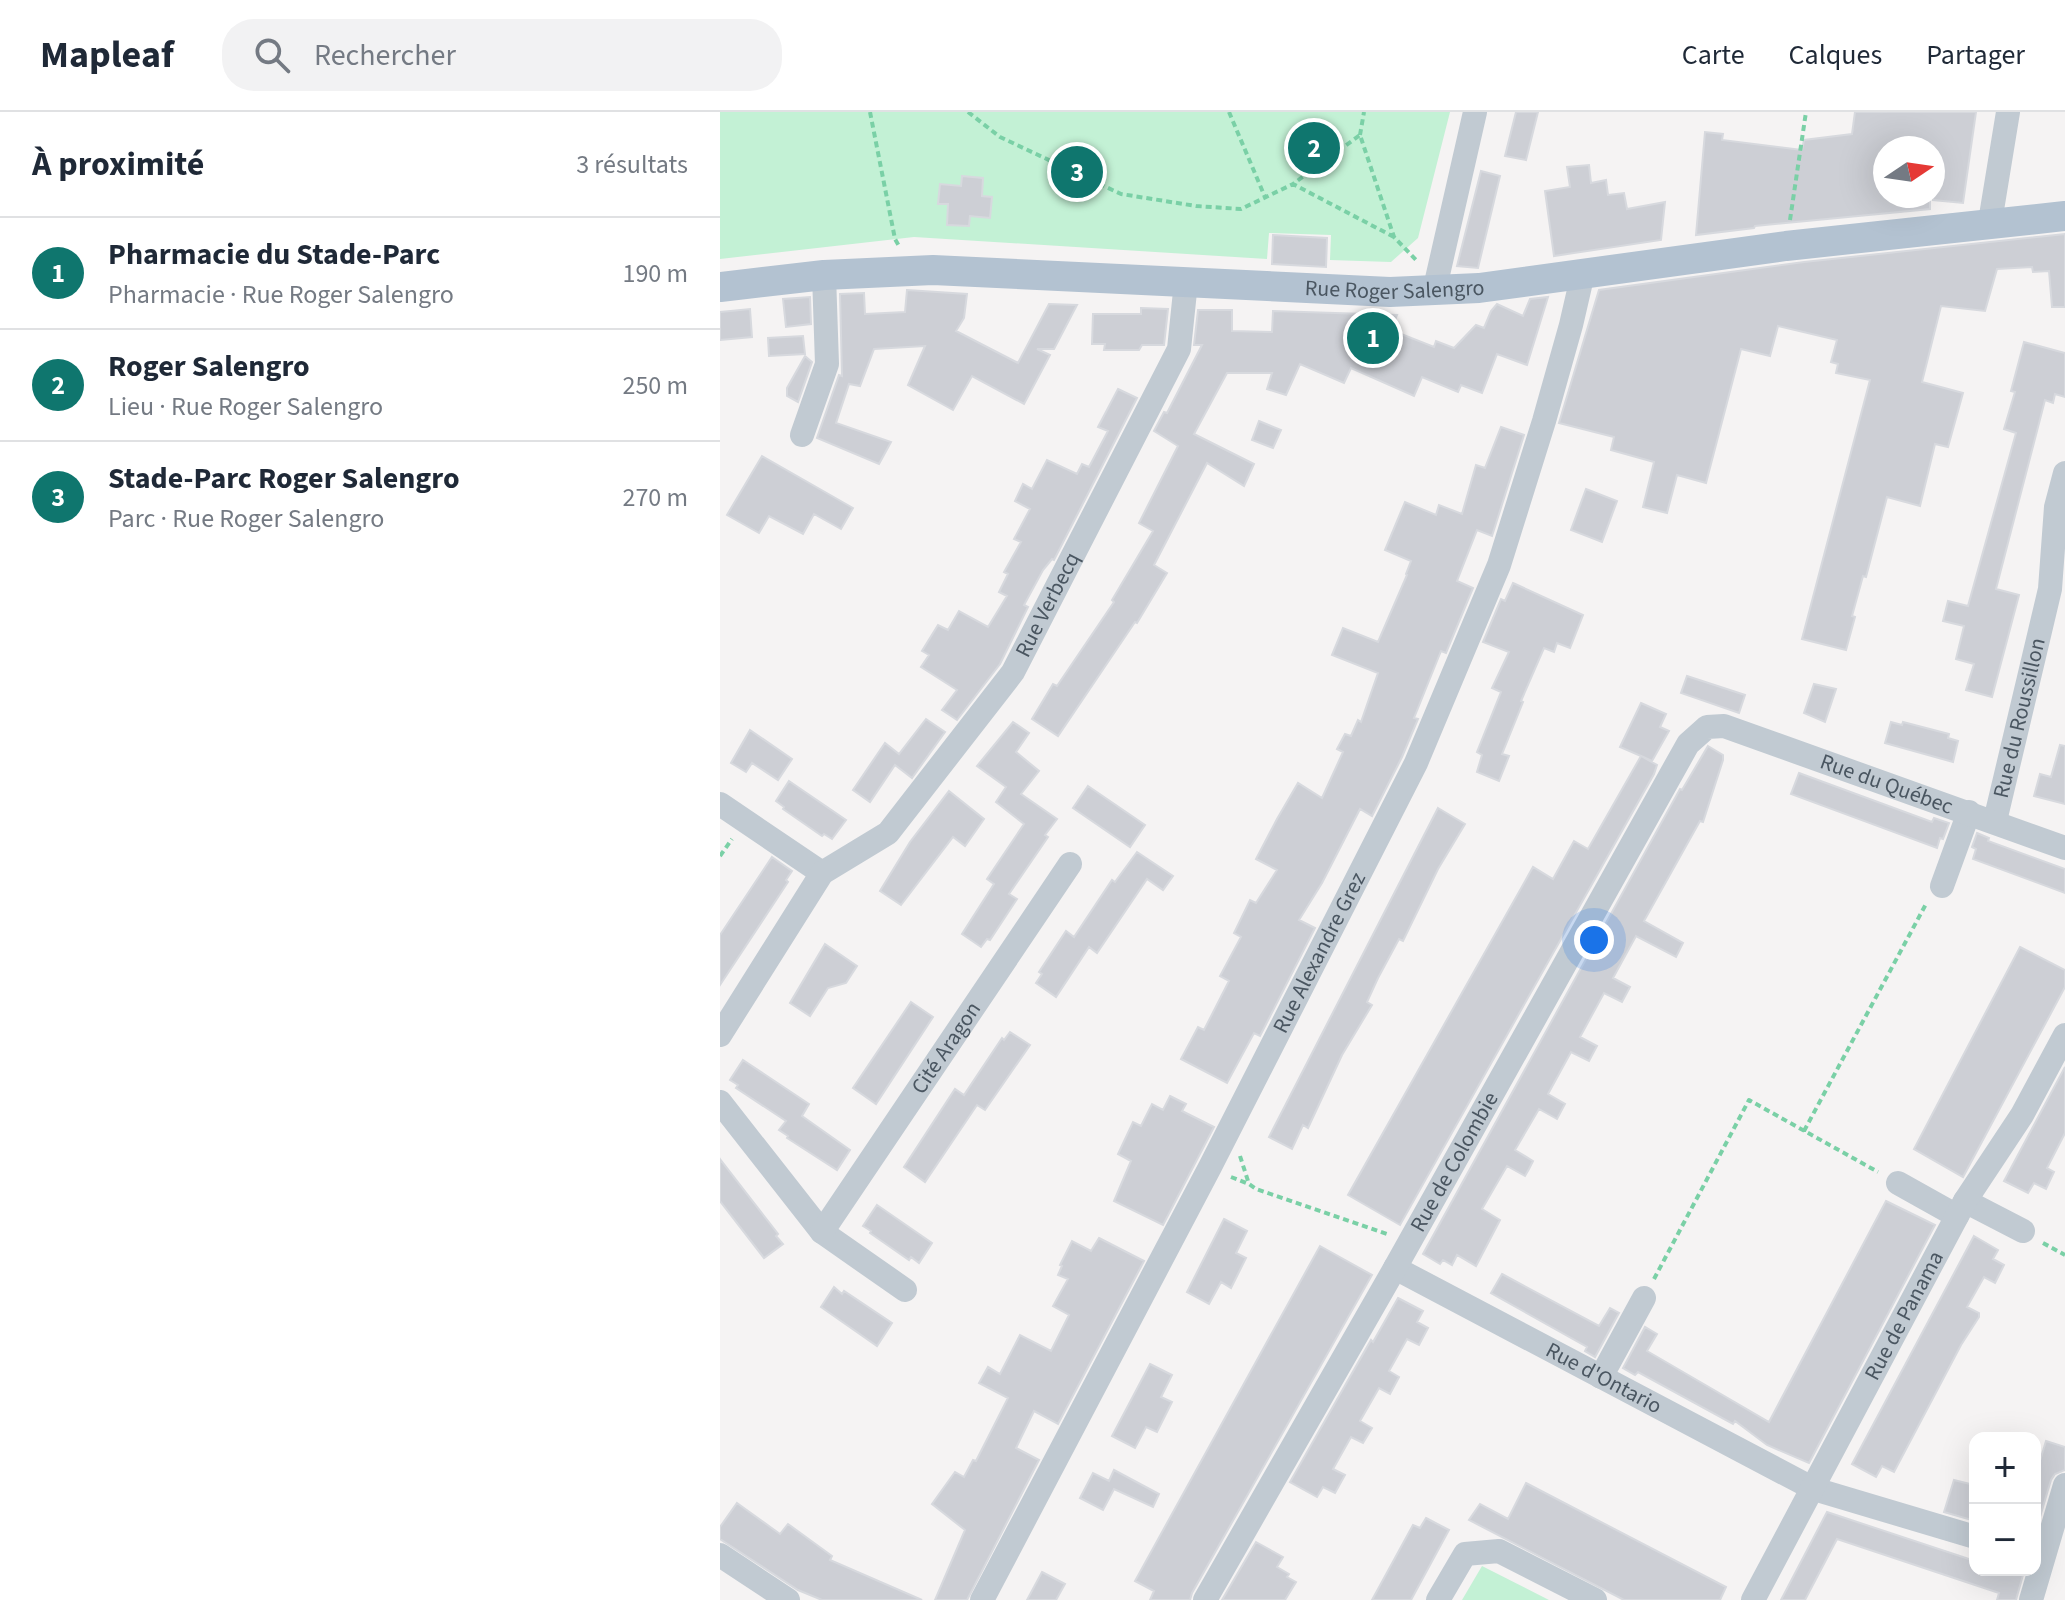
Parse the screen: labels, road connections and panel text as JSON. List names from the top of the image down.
{
  "streets": {
    "main road": ["Rue Roger Salengro"],
    "street": [
      "Rue Verbecq",
      "Rue du Roussillon",
      "Rue du Québec",
      "Rue Alexandre Grez",
      "Cité Aragon",
      "Rue de Colombie",
      "Rue de Panama",
      "Rue d'Ontario"
    ]
  },
  "crossings": [
    ["Rue Roger Salengro", "Rue Verbecq"],
    ["Rue Roger Salengro", "Rue Alexandre Grez"],
    ["Rue du Roussillon", "Rue du Québec"],
    ["Rue du Québec", "Rue de Colombie"],
    ["Rue de Colombie", "Rue d'Ontario"],
    ["Rue de Panama", "Rue d'Ontario"]
  ],
  "north": "right",
  "page": {
    "header": "Mapleaf",
    "search": "Rechercher",
    "nav": ["Carte", "Calques", "Partager"],
    "heading": ["À proximité", "3 résultats"],
    "pins": ["2", "3", "1"],
    "list": [
      {
        "mark": "1",
        "name": "Pharmacie du Stade-Parc",
        "note": "Pharmacie · Rue Roger Salengro",
        "value": "190 m"
      },
      {
        "mark": "2",
        "name": "Roger Salengro",
        "note": "Lieu · Rue Roger Salengro",
        "value": "250 m"
      },
      {
        "mark": "3",
        "name": "Stade-Parc Roger Salengro",
        "note": "Parc · Rue Roger Salengro",
        "value": "270 m"
      }
    ],
    "map_buttons": ["+", "−"]
  }
}
